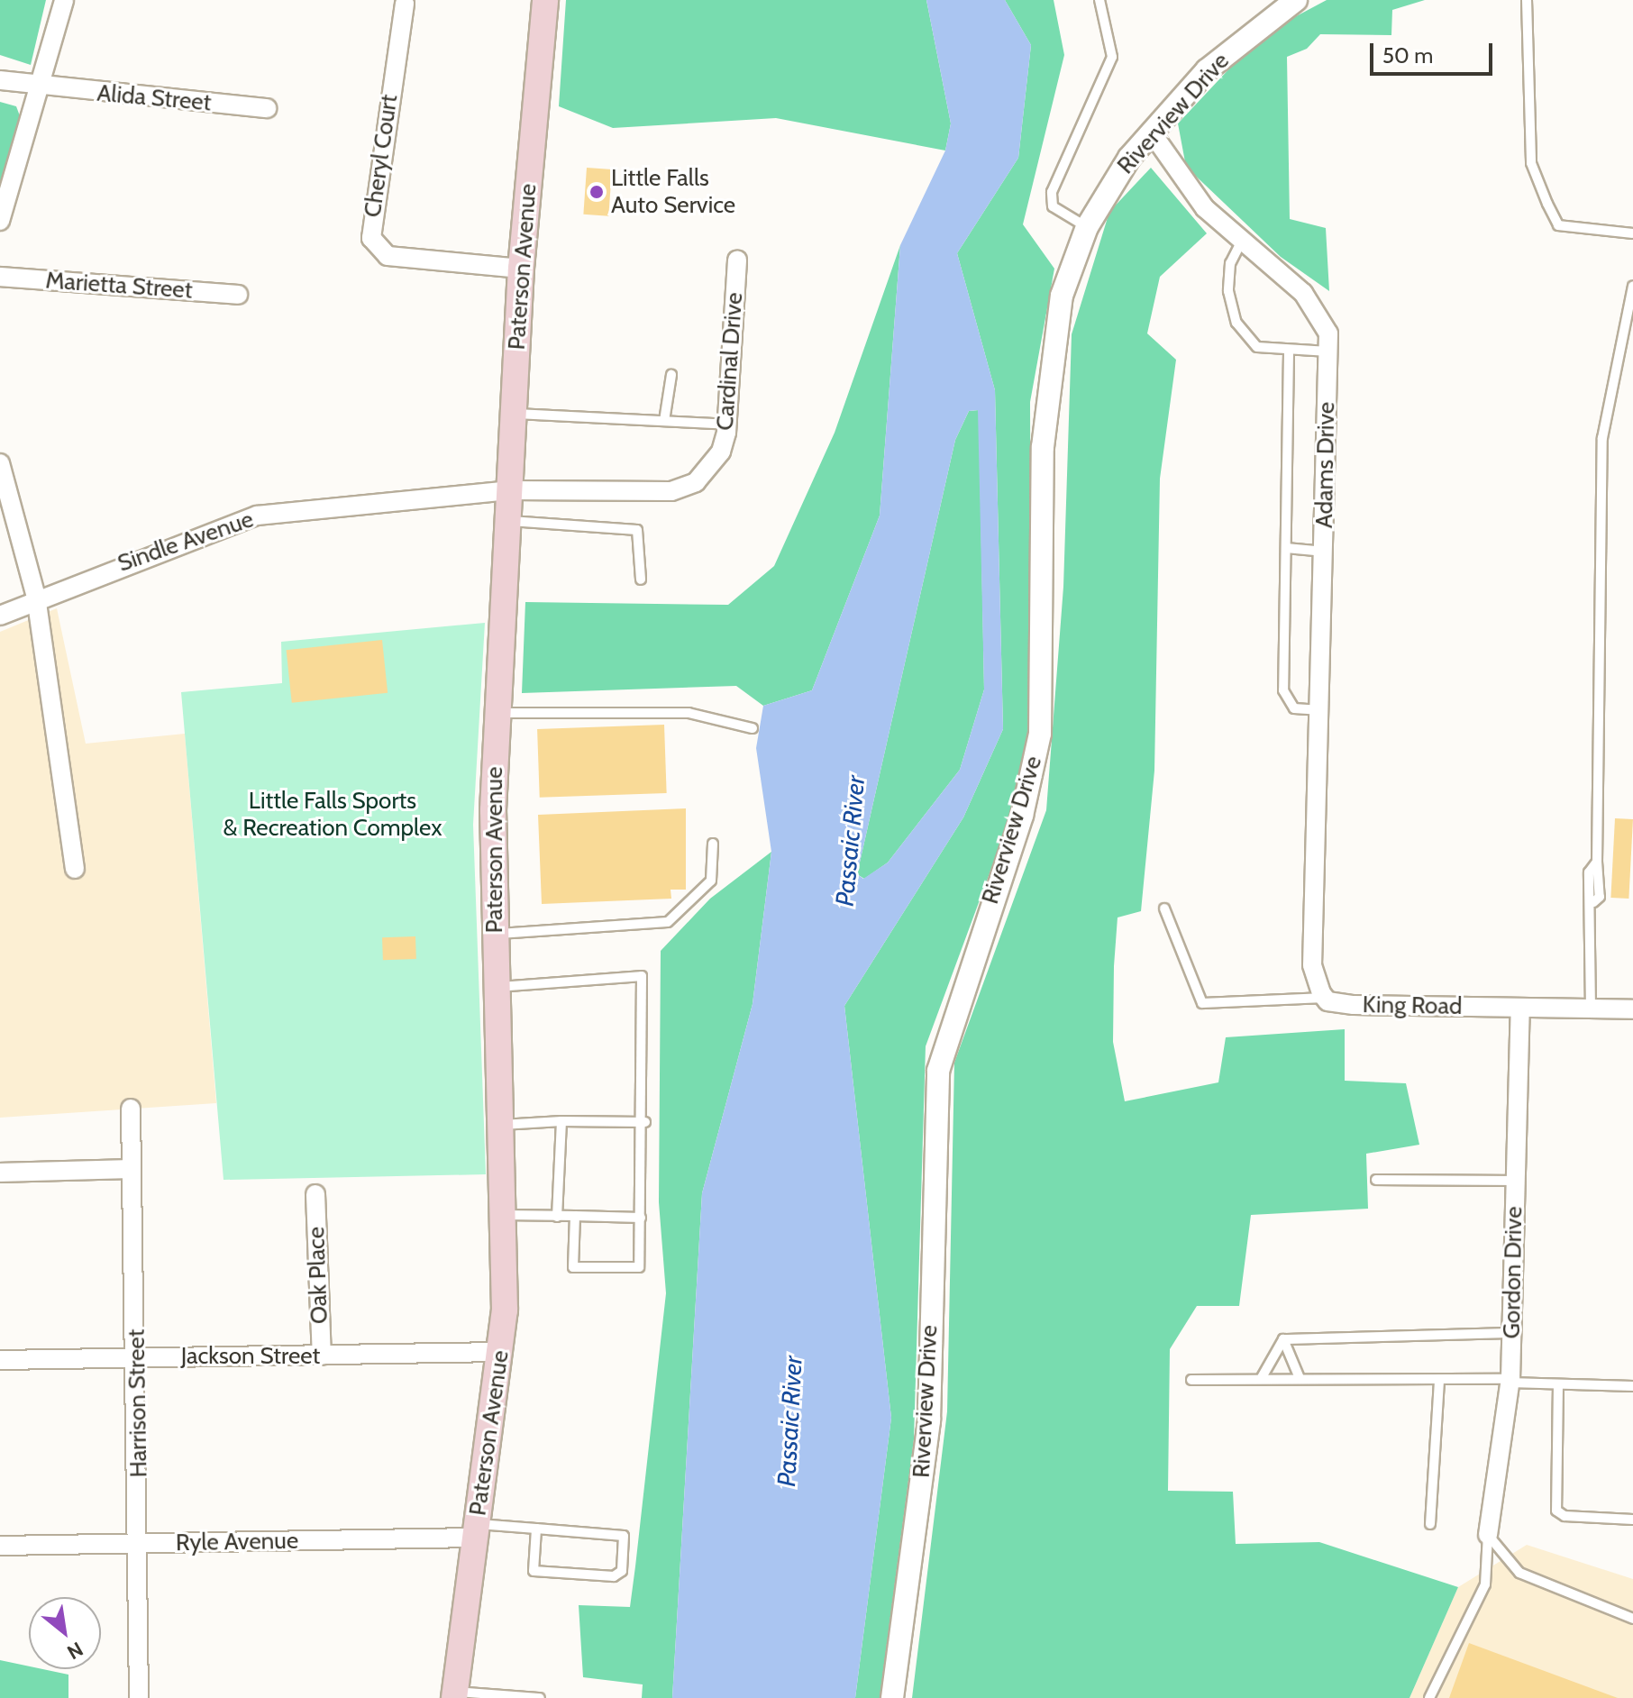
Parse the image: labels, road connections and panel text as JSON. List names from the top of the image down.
{
  "streets": {
    "main road": ["Paterson Avenue"],
    "street": [
      "Alida Street",
      "Riverview Drive",
      "Cheryl Court",
      "Marietta Street",
      "Cardinal Drive",
      "Adams Drive",
      "Sindle Avenue",
      "King Road",
      "Gordon Drive",
      "Oak Place",
      "Jackson Street",
      "Harrison Street",
      "Ryle Avenue"
    ]
  },
  "crossings": [
    ["Riverview Drive", "Adams Drive"],
    ["Cheryl Court", "Paterson Avenue"],
    ["Paterson Avenue", "Cardinal Drive"],
    ["Paterson Avenue", "Sindle Avenue"],
    ["Paterson Avenue", "Jackson Street"],
    ["Paterson Avenue", "Ryle Avenue"],
    ["Cardinal Drive", "Sindle Avenue"],
    ["Adams Drive", "King Road"],
    ["King Road", "Gordon Drive"],
    ["Oak Place", "Jackson Street"],
    ["Jackson Street", "Harrison Street"],
    ["Harrison Street", "Ryle Avenue"]
  ],
  "water": ["Passaic River"],
  "parks": ["Little Falls Sports & Recreation Complex"],
  "places": ["Little Falls Auto Service"],
  "scale_bar": "50 m",
  "north": "bottom right"
}
